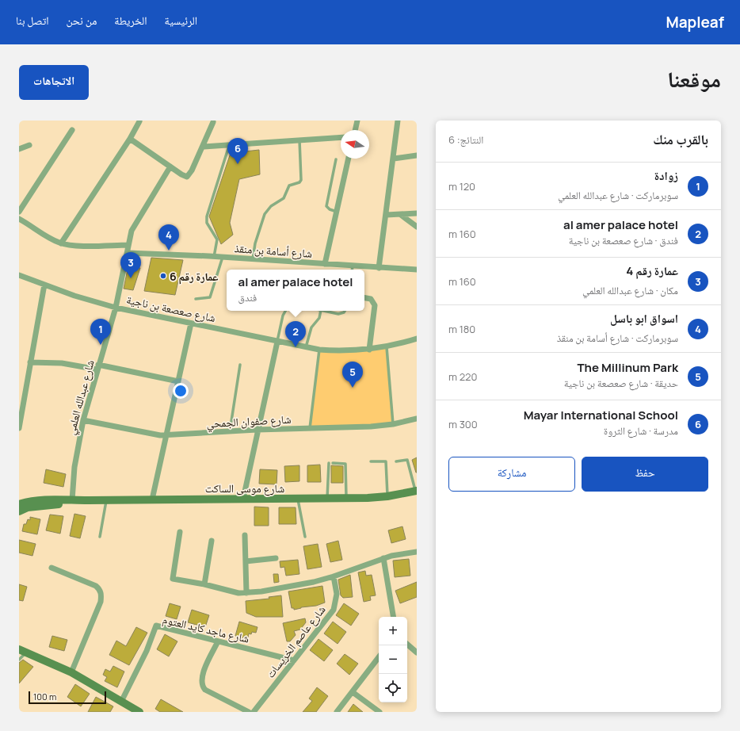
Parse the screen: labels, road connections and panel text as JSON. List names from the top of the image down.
{
  "streets": {
    "street": [
      "شارع أسامة بن منقذ",
      "شارع صعصعة بن ناجية",
      "شارع عبدالله العلمي",
      "شارع صفوان الجمحي",
      "شارع موسى الساكت",
      "شارع ماجد كايد العتوم",
      "شارع عاصم الخريسات"
    ]
  },
  "crossings": [
    ["شارع أسامة بن منقذ", "شارع عبدالله العلمي"],
    ["شارع صعصعة بن ناجية", "شارع عبدالله العلمي"],
    ["شارع عبدالله العلمي", "شارع صفوان الجمحي"],
    ["شارع عبدالله العلمي", "شارع موسى الساكت"],
    ["شارع ماجد كايد العتوم", "شارع عاصم الخريسات"]
  ],
  "places": ["عمارة رقم 6"],
  "scale_bar": "100 m",
  "north": "left",
  "page": {
    "header": "Mapleaf",
    "nav": [
      "الرئيسية",
      "الخريطة",
      "من نحن",
      "اتصل بنا"
    ],
    "title": "موقعنا",
    "buttons": [
      "الاتجاهات",
      ["حفظ", "مشاركة"]
    ],
    "heading": ["بالقرب منك", "النتائج: 6"],
    "pins": [
      "6",
      "4",
      "3",
      "1",
      "2",
      "5"
    ],
    "list": [
      {
        "mark": "1",
        "name": "زوادة",
        "note": "سوبرماركت · شارع عبدالله العلمي",
        "value": "120 m"
      },
      {
        "mark": "2",
        "name": "al amer palace hotel",
        "note": "فندق · شارع صعصعة بن ناجية",
        "value": "160 m"
      },
      {
        "mark": "3",
        "name": "عمارة رقم 4",
        "note": "مكان · شارع عبدالله العلمي",
        "value": "160 m"
      },
      {
        "mark": "4",
        "name": "اسواق ابو باسل",
        "note": "سوبرماركت · شارع أسامة بن منقذ",
        "value": "180 m"
      },
      {
        "mark": "5",
        "name": "The Millinum Park",
        "note": "حديقة · شارع صعصعة بن ناجية",
        "value": "220 m"
      },
      {
        "mark": "6",
        "name": "Mayar International School",
        "note": "مدرسة · شارع الثروة",
        "value": "300 m"
      }
    ],
    "popup": ["al amer palace hotel", "فندق"],
    "map_buttons": ["+", "−"],
    "scale": "100 m"
  }
}
